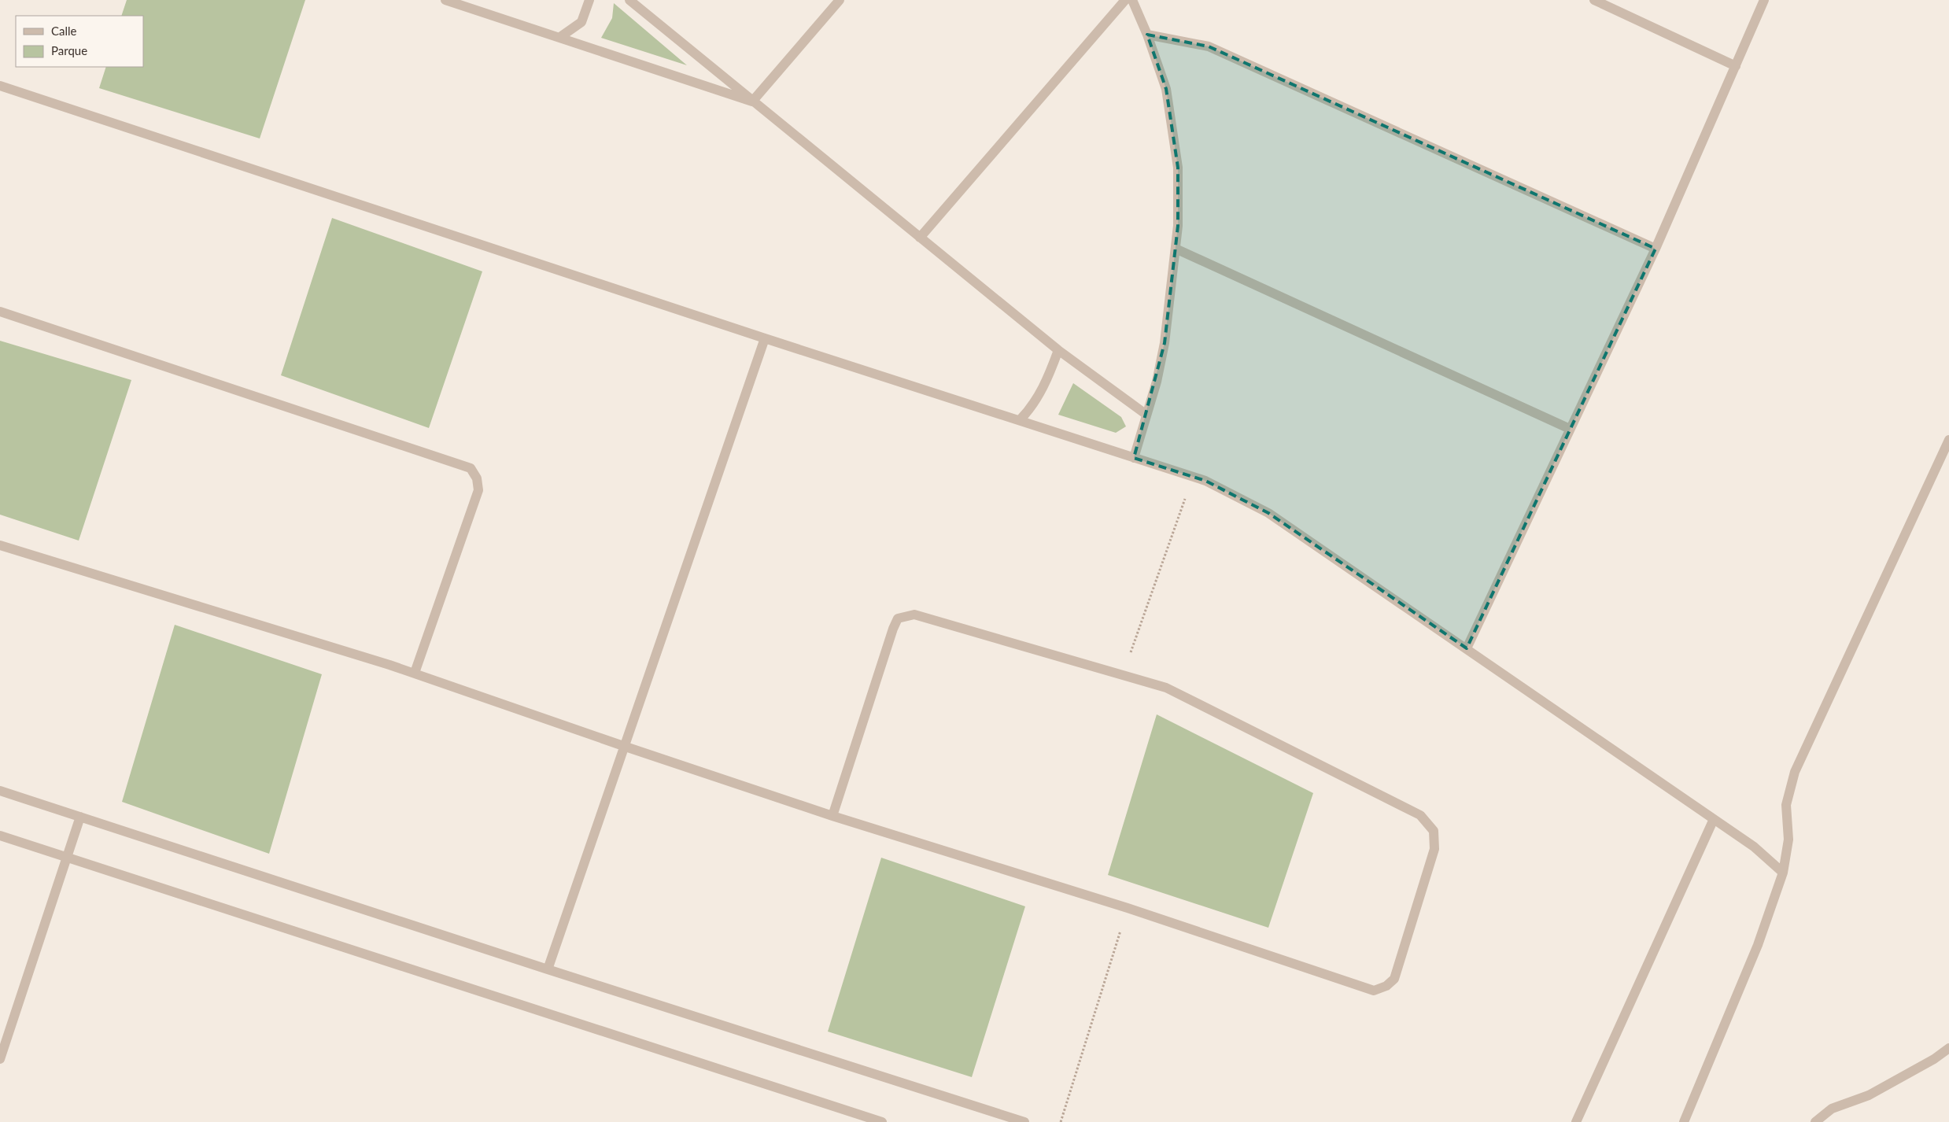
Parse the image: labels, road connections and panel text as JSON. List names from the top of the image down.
{
  "legend": ["Calle", "Parque"]
}
